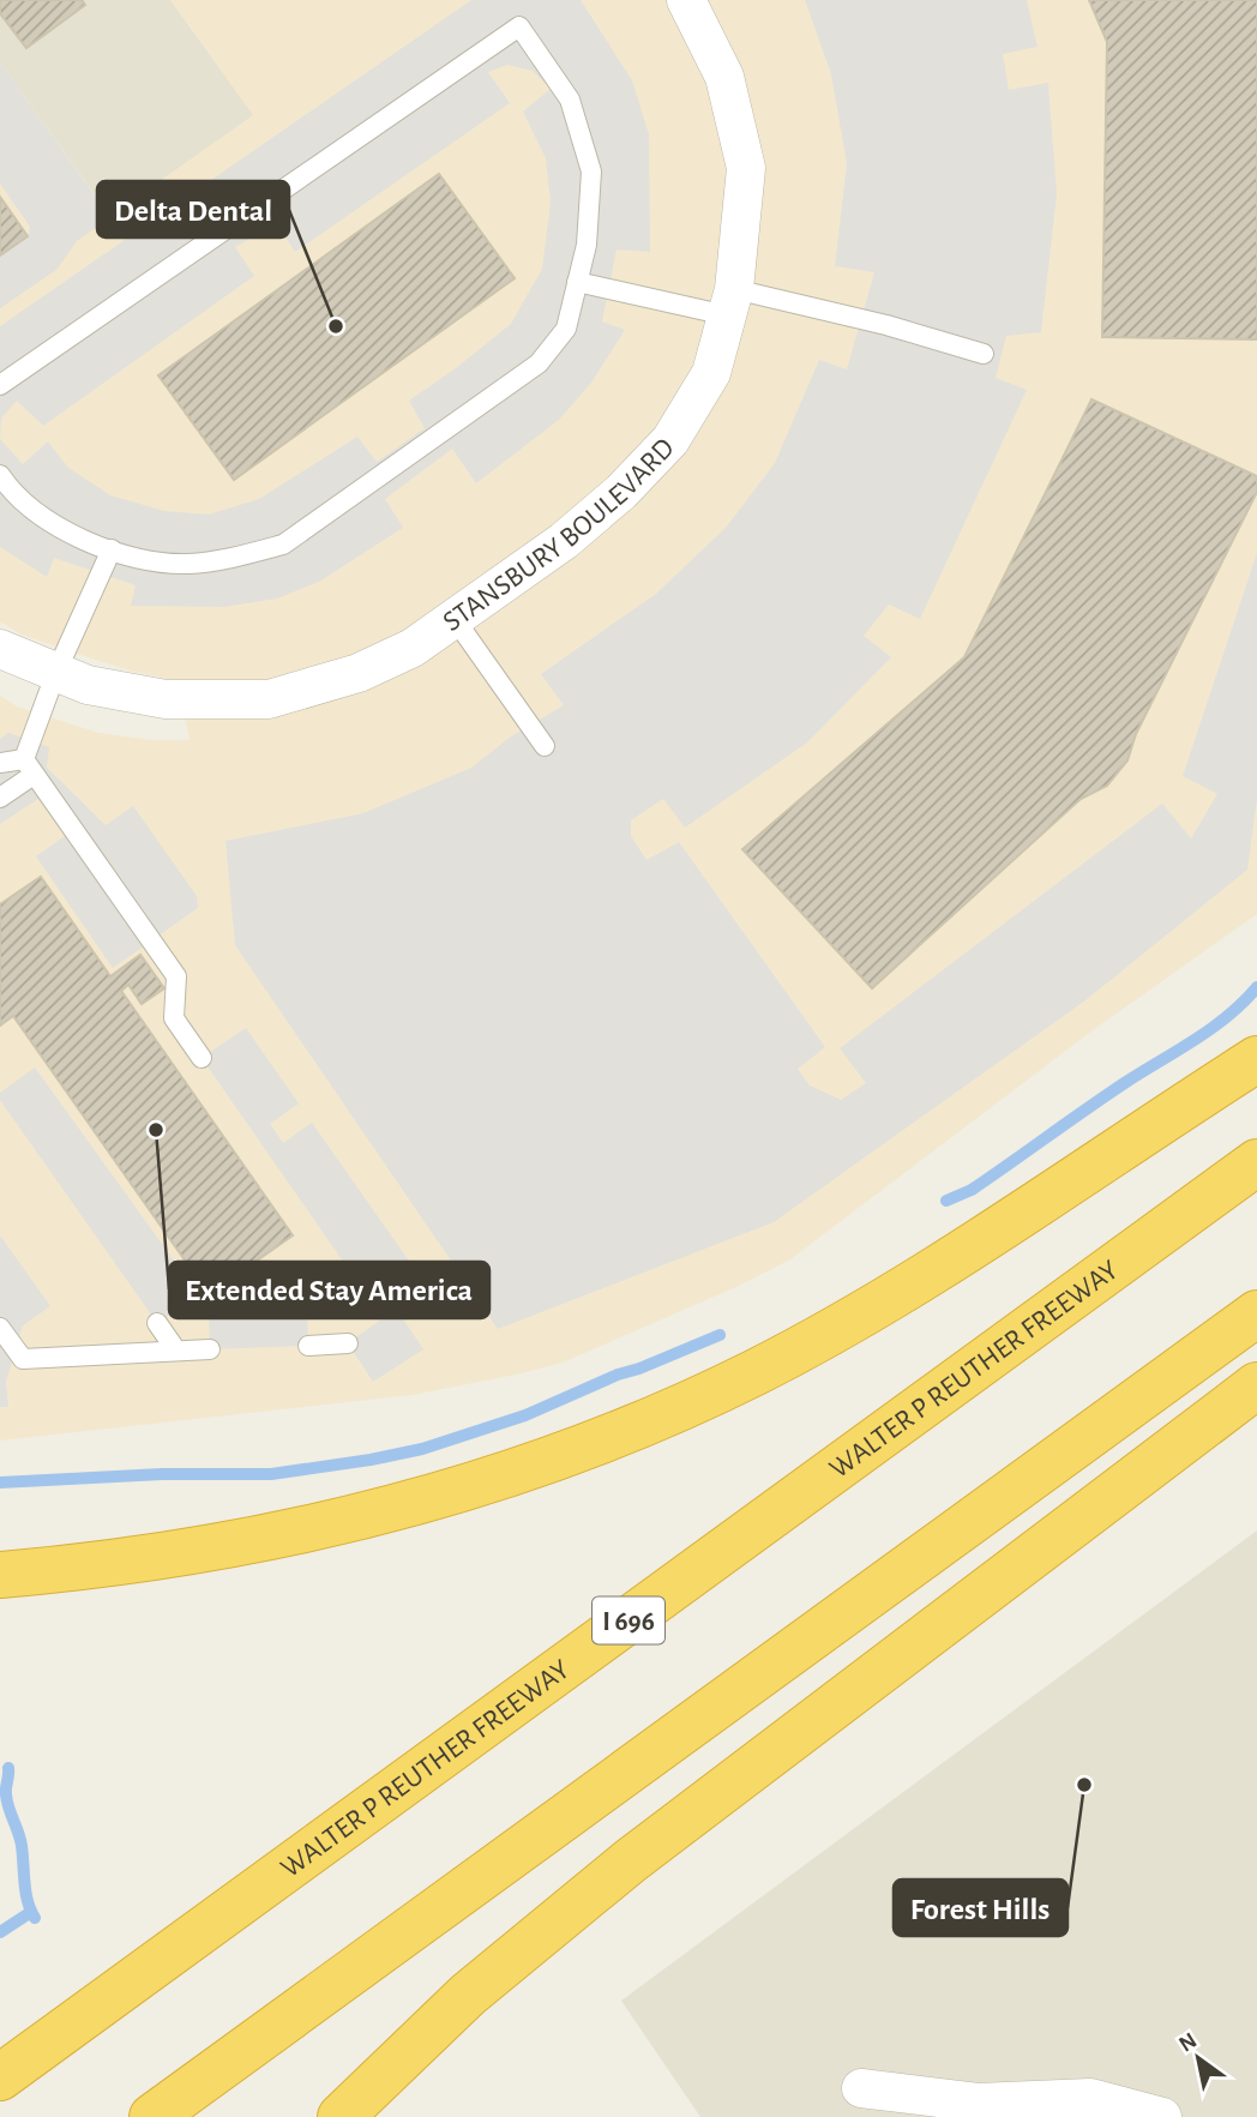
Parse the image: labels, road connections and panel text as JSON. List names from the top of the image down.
{
  "streets": {
    "highway": ["WALTER P REUTHER FREEWAY", "I 696"],
    "street": ["STANSBURY BOULEVARD"]
  },
  "places": ["Delta Dental", "Extended Stay America", "Forest Hills"],
  "north": "top left"
}
